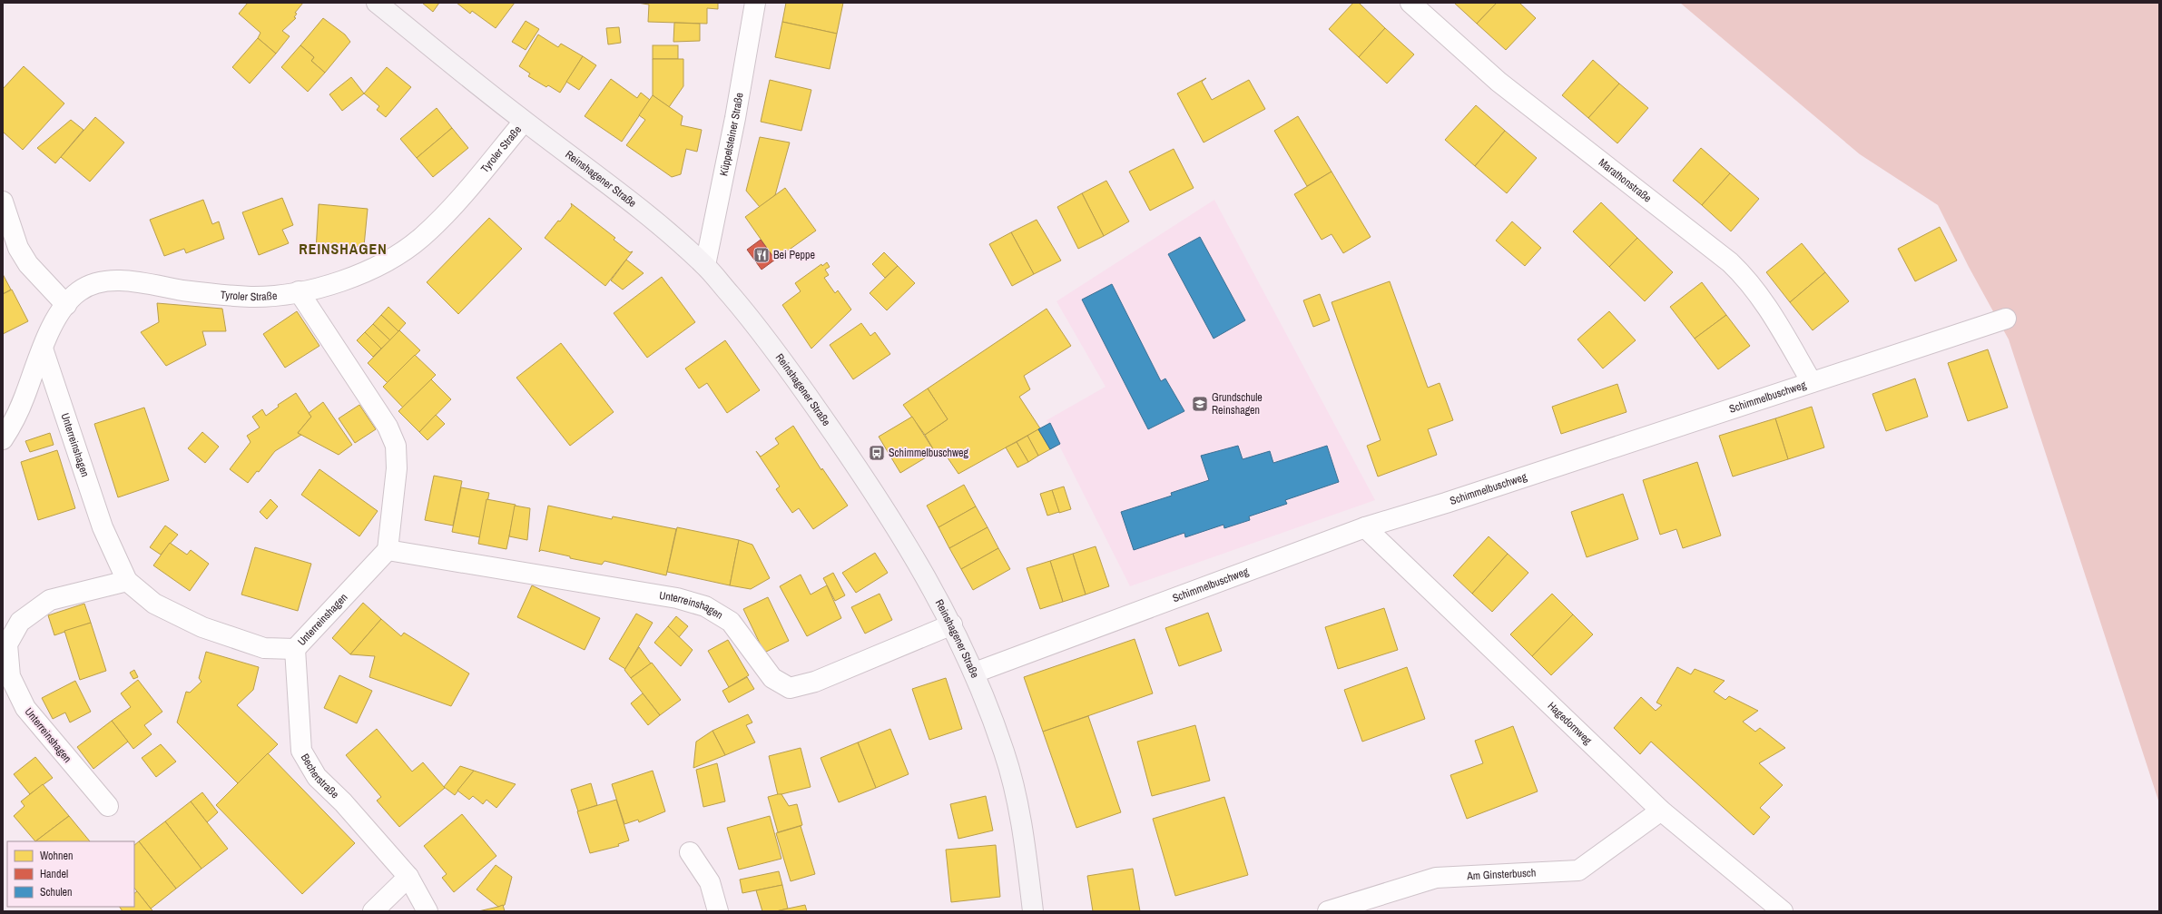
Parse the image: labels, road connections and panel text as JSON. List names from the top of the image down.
{
  "streets": {
    "main road": ["Reinshagener Straße"],
    "street": [
      "Küppelsteiner Straße",
      "Tyroler Straße",
      "Marathonstraße",
      "Schimmelbuschweg",
      "Unterreinshagen",
      "Hagedornweg",
      "Becherstraße",
      "Am Ginsterbusch"
    ]
  },
  "crossings": [
    ["Küppelsteiner Straße", "Reinshagener Straße"],
    ["Tyroler Straße", "Reinshagener Straße"],
    ["Tyroler Straße", "Unterreinshagen"],
    ["Reinshagener Straße", "Schimmelbuschweg"],
    ["Reinshagener Straße", "Unterreinshagen"],
    ["Marathonstraße", "Schimmelbuschweg"],
    ["Schimmelbuschweg", "Hagedornweg"],
    ["Unterreinshagen", "Becherstraße"],
    ["Hagedornweg", "Am Ginsterbusch"]
  ],
  "districts": ["REINSHAGEN"],
  "places": {
    "restaurant": ["Bei Peppe"],
    "school or university": ["Grundschule Reinshagen"],
    "bus stop": ["Schimmelbuschweg"]
  },
  "legend": ["Wohnen", "Handel", "Schulen"]
}
